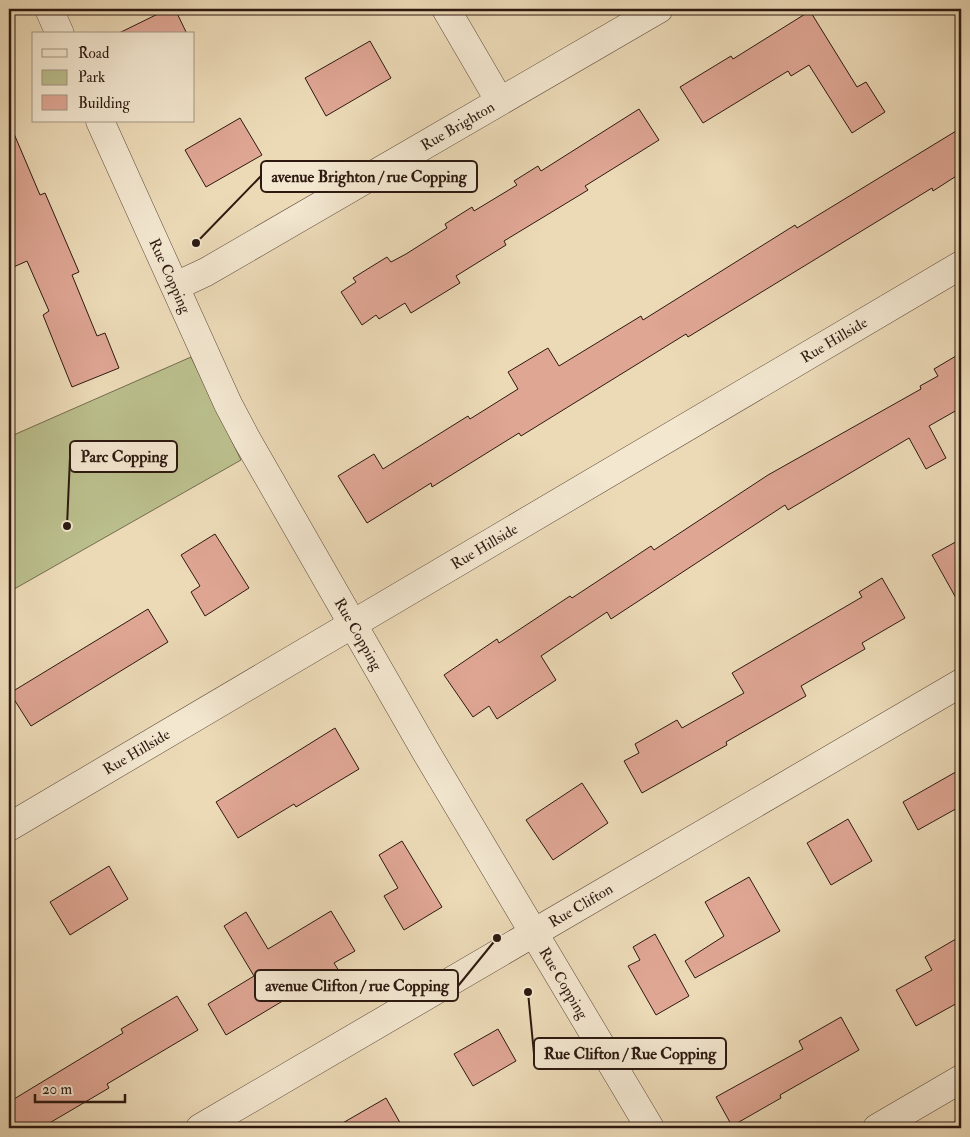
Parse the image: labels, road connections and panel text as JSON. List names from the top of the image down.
{
  "streets": {
    "street": [
      "Rue Brighton",
      "Rue Copping",
      "Rue Hillside",
      "Rue Clifton"
    ]
  },
  "crossings": [
    ["Rue Brighton", "Rue Copping"],
    ["Rue Copping", "Rue Hillside"],
    ["Rue Copping", "Rue Clifton"]
  ],
  "places": [
    "avenue Brighton / rue Copping",
    "Parc Copping",
    "avenue Clifton / rue Copping",
    "Rue Clifton / Rue Copping"
  ],
  "legend": ["Road", "Park", "Building"],
  "scale_bar": "20 m"
}
